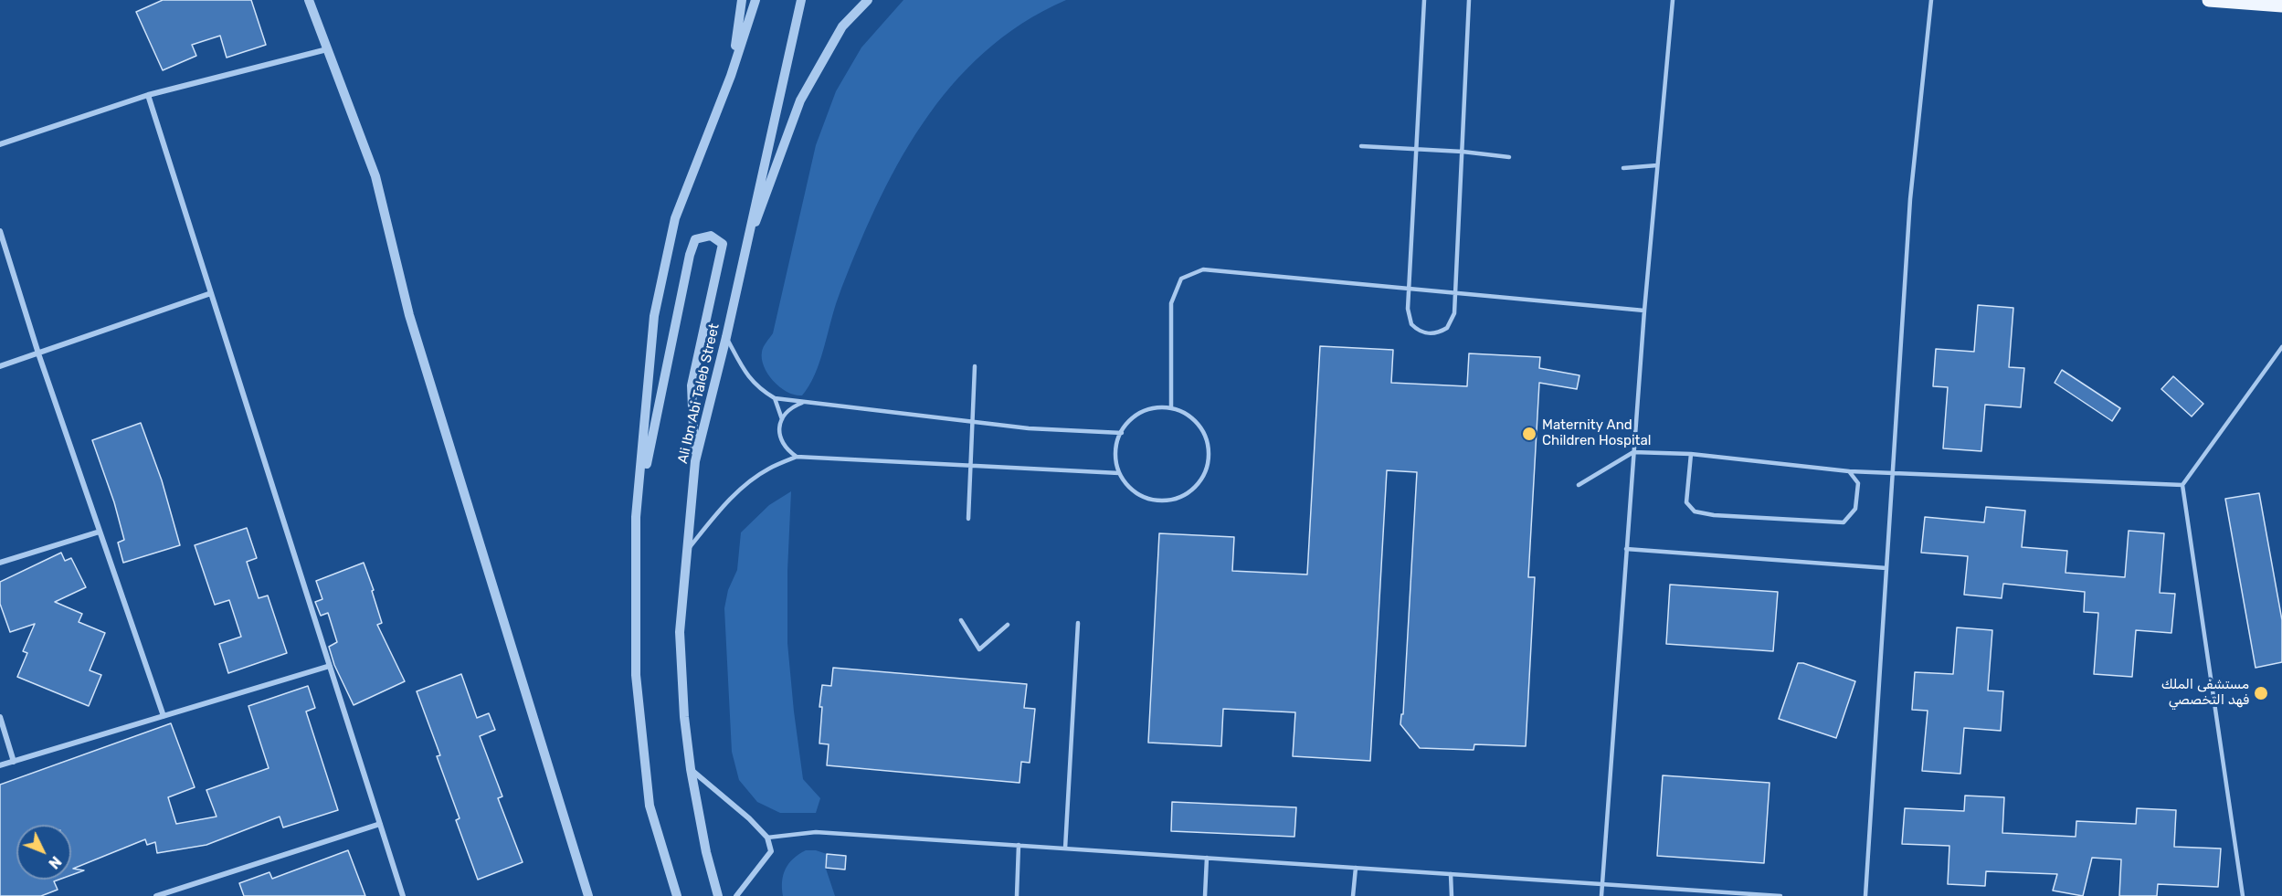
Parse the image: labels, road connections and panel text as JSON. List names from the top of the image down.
{
  "streets": {
    "street": ["Ali Ibn Abi Taleb Street"]
  },
  "places": ["Maternity And Children Hospital", "مستشفى الملك فهد التخصصي"],
  "north": "bottom right"
}
